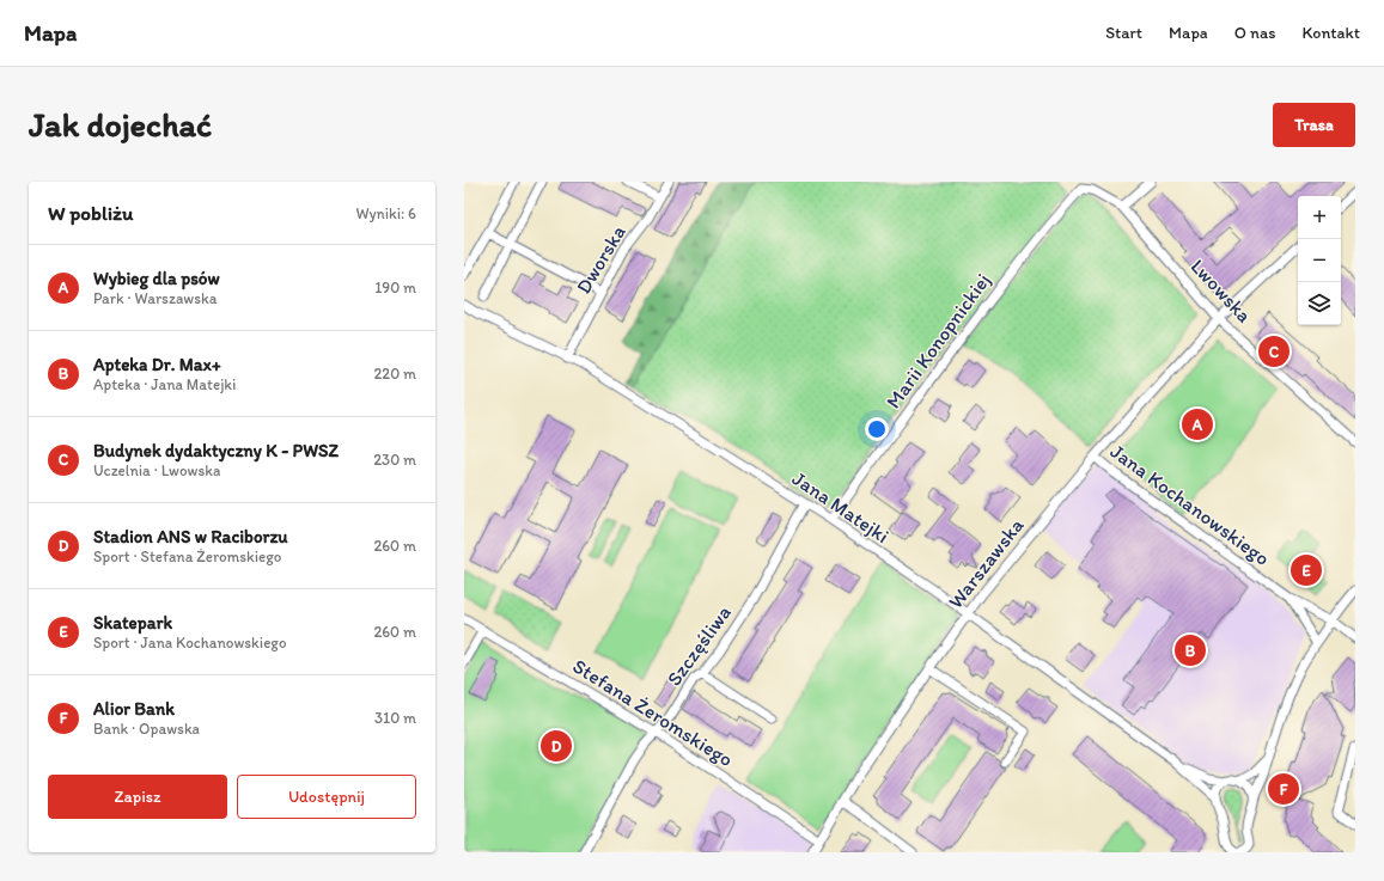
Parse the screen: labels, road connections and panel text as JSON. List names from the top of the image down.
{
  "streets": {
    "street": [
      "Dworska",
      "Lwowska",
      "Marii Konopnickiej",
      "Jana Kochanowskiego",
      "Jana Matejki",
      "Warszawska",
      "Szczęśliwa",
      "Stefana Żeromskiego"
    ]
  },
  "crossings": [
    ["Dworska", "Jana Matejki"],
    ["Lwowska", "Marii Konopnickiej"],
    ["Lwowska", "Warszawska"],
    ["Marii Konopnickiej", "Jana Matejki"],
    ["Jana Kochanowskiego", "Warszawska"],
    ["Jana Matejki", "Warszawska"],
    ["Jana Matejki", "Szczęśliwa"],
    ["Warszawska", "Stefana Żeromskiego"],
    ["Szczęśliwa", "Stefana Żeromskiego"]
  ],
  "page": {
    "header": "Mapa",
    "nav": [
      "Start",
      "Mapa",
      "O nas",
      "Kontakt"
    ],
    "buttons": [
      "Trasa",
      ["Zapisz", "Udostępnij"]
    ],
    "title": "Jak dojechać",
    "heading": ["W pobliżu", "Wyniki: 6"],
    "map_buttons": ["+", "−"],
    "list": [
      {
        "mark": "A",
        "name": "Wybieg dla psów",
        "note": "Park · Warszawska",
        "value": "190 m"
      },
      {
        "mark": "B",
        "name": "Apteka Dr. Max+",
        "note": "Apteka · Jana Matejki",
        "value": "220 m"
      },
      {
        "mark": "C",
        "name": "Budynek dydaktyczny K - PWSZ",
        "note": "Uczelnia · Lwowska",
        "value": "230 m"
      },
      {
        "mark": "D",
        "name": "Stadion ANS w Raciborzu",
        "note": "Sport · Stefana Żeromskiego",
        "value": "260 m"
      },
      {
        "mark": "E",
        "name": "Skatepark",
        "note": "Sport · Jana Kochanowskiego",
        "value": "260 m"
      },
      {
        "mark": "F",
        "name": "Alior Bank",
        "note": "Bank · Opawska",
        "value": "310 m"
      }
    ],
    "pins": [
      "C",
      "A",
      "E",
      "B",
      "D",
      "F"
    ]
  }
}
